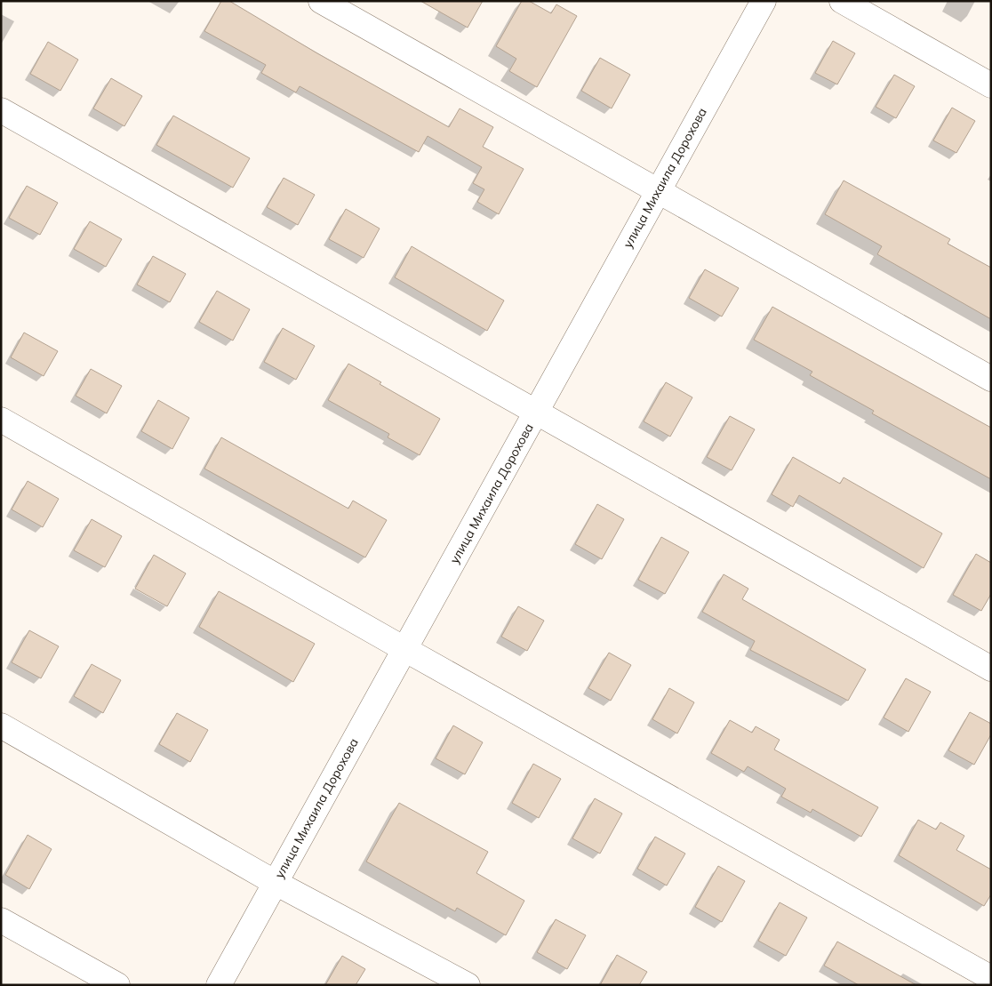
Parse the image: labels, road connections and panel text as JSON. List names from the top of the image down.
{
  "streets": {
    "street": ["улица Михаила Дорохова"]
  }
}
